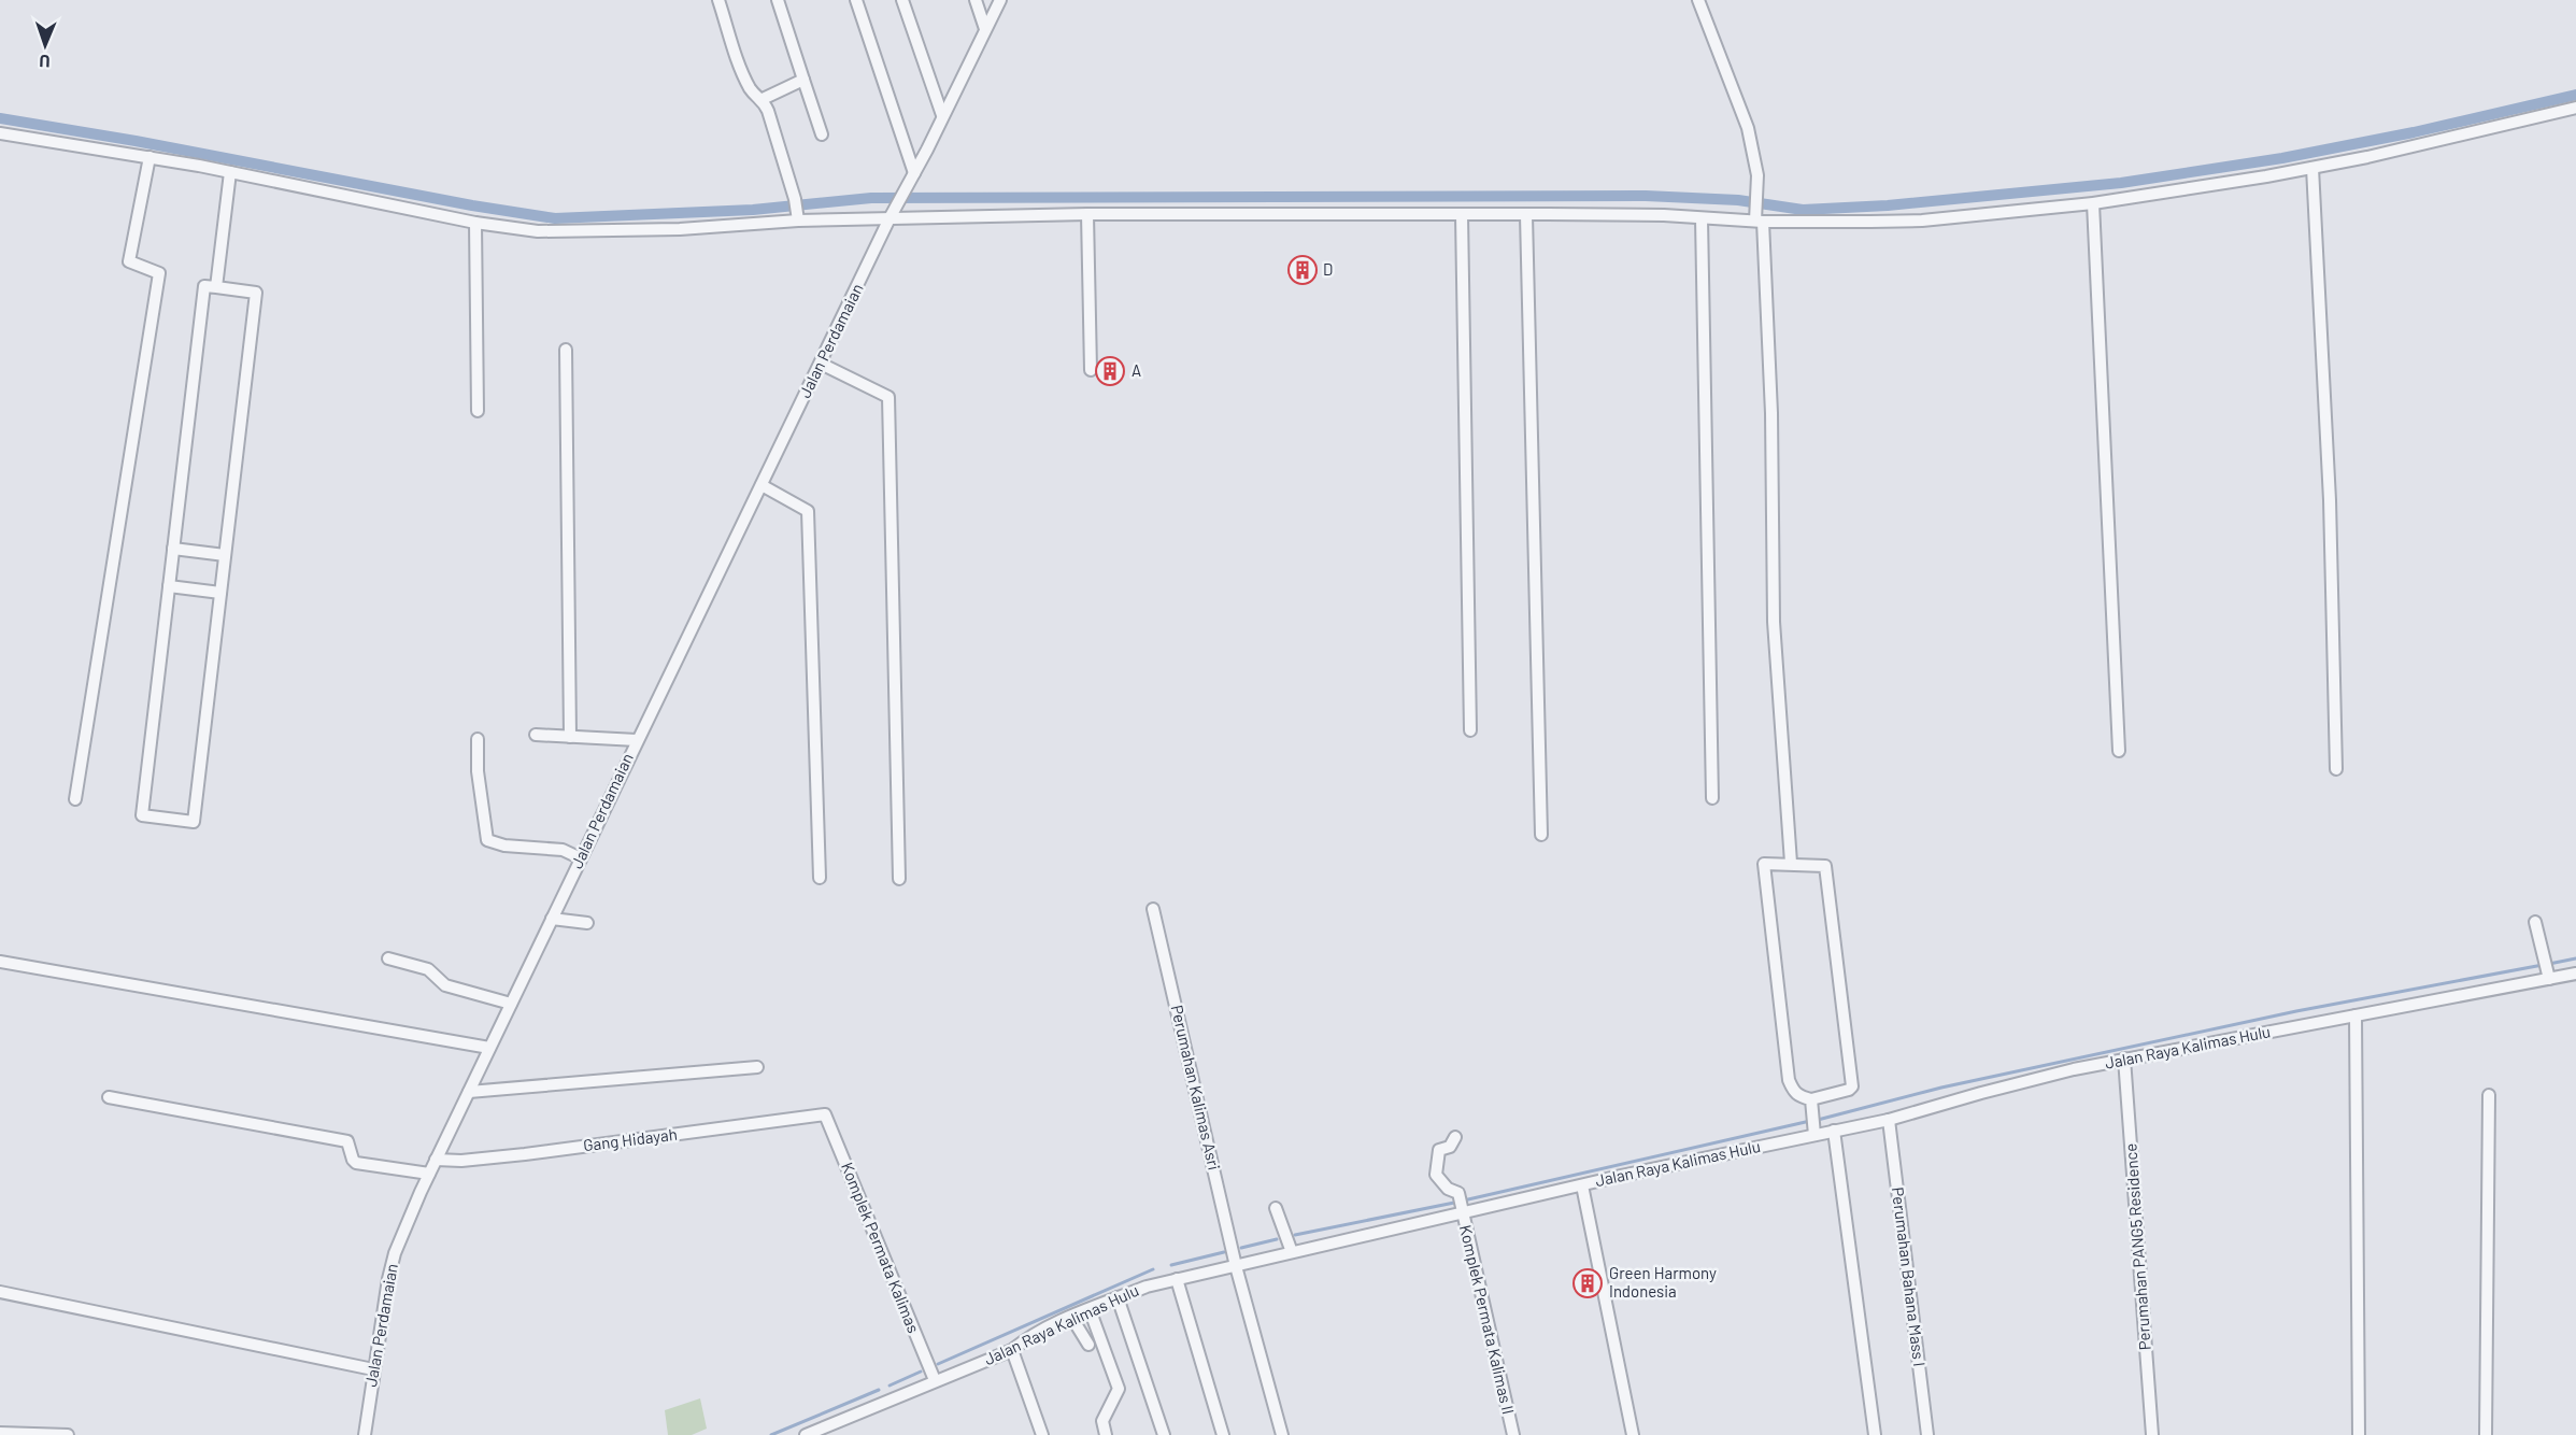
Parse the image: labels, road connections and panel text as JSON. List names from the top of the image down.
{
  "streets": {
    "street": [
      "Jalan Perdamaian",
      "Jalan Raya Kalimas Hulu",
      "Perumahan Kalimas Asri",
      "Gang Hidayah",
      "Perumahan PANG5 Residence",
      "Komplek Permata Kalimas",
      "Perumahan Bahana Mass I",
      "Komplek Permata Kalimas II"
    ]
  },
  "crossings": [
    ["Jalan Perdamaian", "Gang Hidayah"],
    ["Jalan Raya Kalimas Hulu", "Perumahan Kalimas Asri"],
    ["Jalan Raya Kalimas Hulu", "Perumahan PANG5 Residence"],
    ["Jalan Raya Kalimas Hulu", "Komplek Permata Kalimas"],
    ["Jalan Raya Kalimas Hulu", "Perumahan Bahana Mass I"],
    ["Jalan Raya Kalimas Hulu", "Komplek Permata Kalimas II"],
    ["Gang Hidayah", "Komplek Permata Kalimas"]
  ],
  "places": {
    "building": ["D", "A", "Green Harmony Indonesia"]
  },
  "north": "bottom"
}
